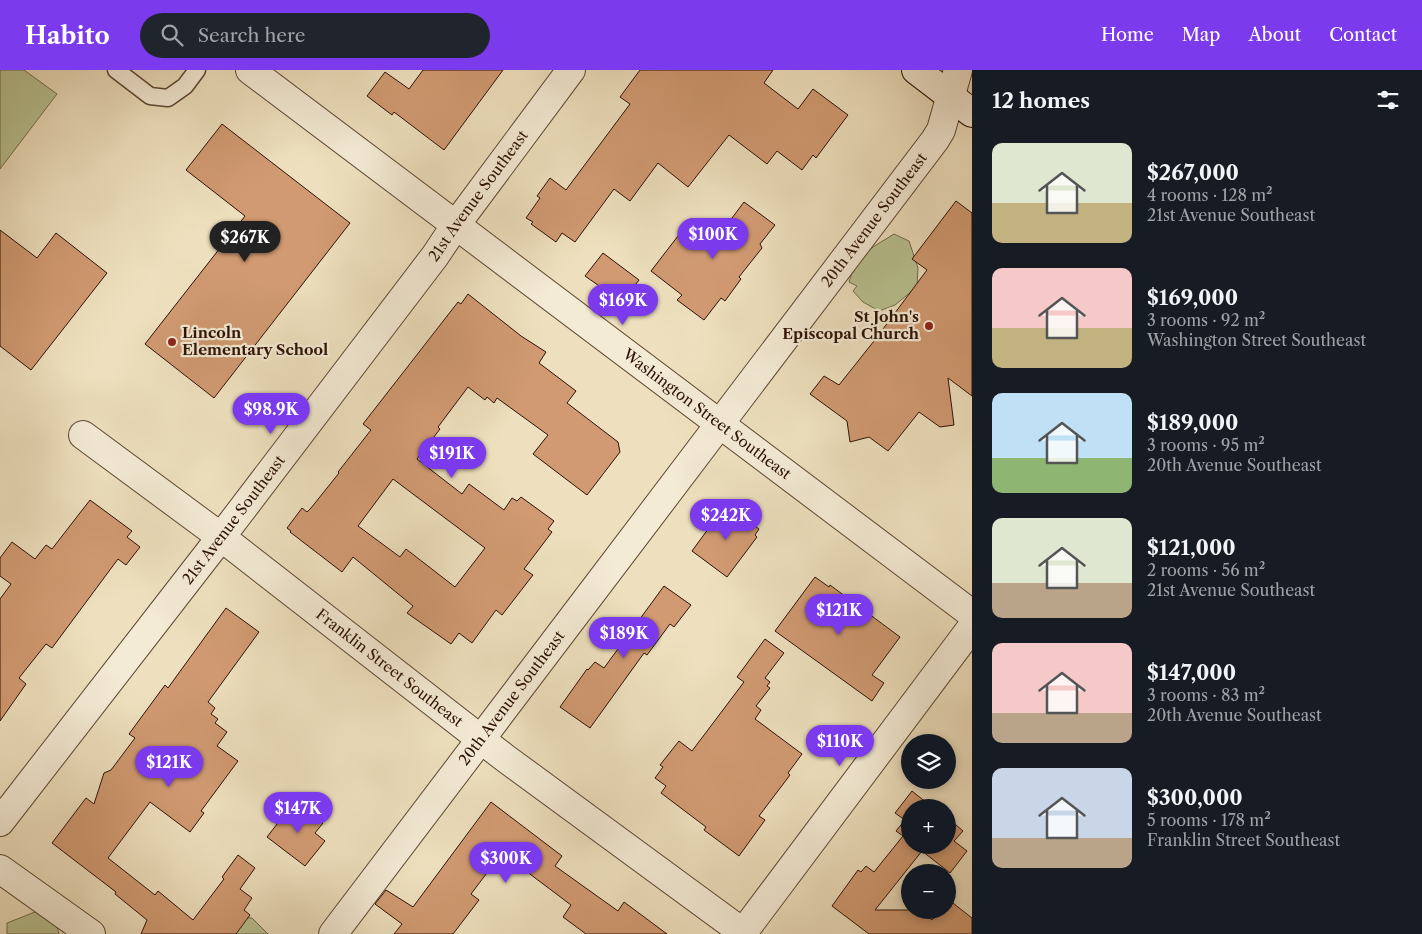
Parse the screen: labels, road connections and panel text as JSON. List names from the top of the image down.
{
  "streets": {
    "street": [
      "21st Avenue Southeast",
      "20th Avenue Southeast",
      "Washington Street Southeast",
      "Franklin Street Southeast"
    ]
  },
  "crossings": [
    ["21st Avenue Southeast", "Washington Street Southeast"],
    ["21st Avenue Southeast", "Franklin Street Southeast"],
    ["20th Avenue Southeast", "Washington Street Southeast"],
    ["20th Avenue Southeast", "Franklin Street Southeast"]
  ],
  "places": ["St John's Episcopal Church", "Lincoln Elementary School"],
  "page": {
    "header": "Habito",
    "search": "Search here",
    "nav": [
      "Home",
      "Map",
      "About",
      "Contact"
    ],
    "heading": "12 homes",
    "list": [
      {
        "name": "$267,000",
        "note": "4 rooms · 128 m² · 21st Avenue Southeast"
      },
      {
        "name": "$169,000",
        "note": "3 rooms · 92 m² · Washington Street Southeast"
      },
      {
        "name": "$189,000",
        "note": "3 rooms · 95 m² · 20th Avenue Southeast"
      },
      {
        "name": "$121,000",
        "note": "2 rooms · 56 m² · 21st Avenue Southeast"
      },
      {
        "name": "$147,000",
        "note": "3 rooms · 83 m² · 20th Avenue Southeast"
      },
      {
        "name": "$300,000",
        "note": "5 rooms · 178 m² · Franklin Street Southeast"
      }
    ],
    "price": [
      "$100K",
      "$267K",
      "$169K",
      "$98.9K",
      "$191K",
      "$242K",
      "$121K",
      "$189K",
      "$110K",
      "$121K",
      "$147K",
      "$300K"
    ],
    "map_buttons": ["+", "−"]
  }
}
